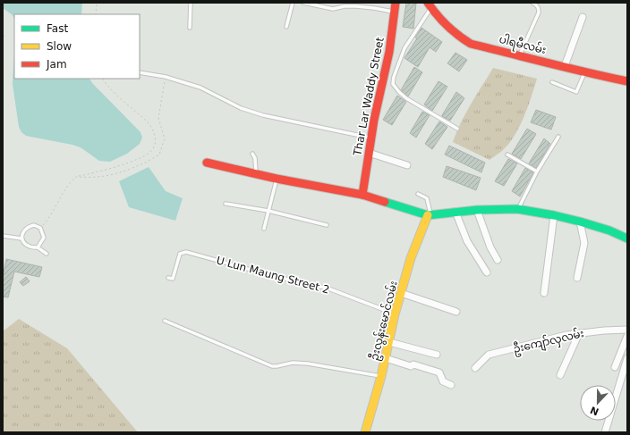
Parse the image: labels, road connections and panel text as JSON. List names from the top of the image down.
{
  "streets": {
    "street": [
      "ပါရမီလမ်း",
      "Thar Lar Waddy Street",
      "ဦးလွန်းမောင်လမ်း",
      "ဦးကျော်လှလမ်း"
    ],
    "lane": ["U Lun Maung Street 2"]
  },
  "crossings": [
    ["U Lun Maung Street 2", "ဦးလွန်းမောင်လမ်း"]
  ],
  "legend": ["Fast", "Slow", "Jam"],
  "north": "bottom"
}
